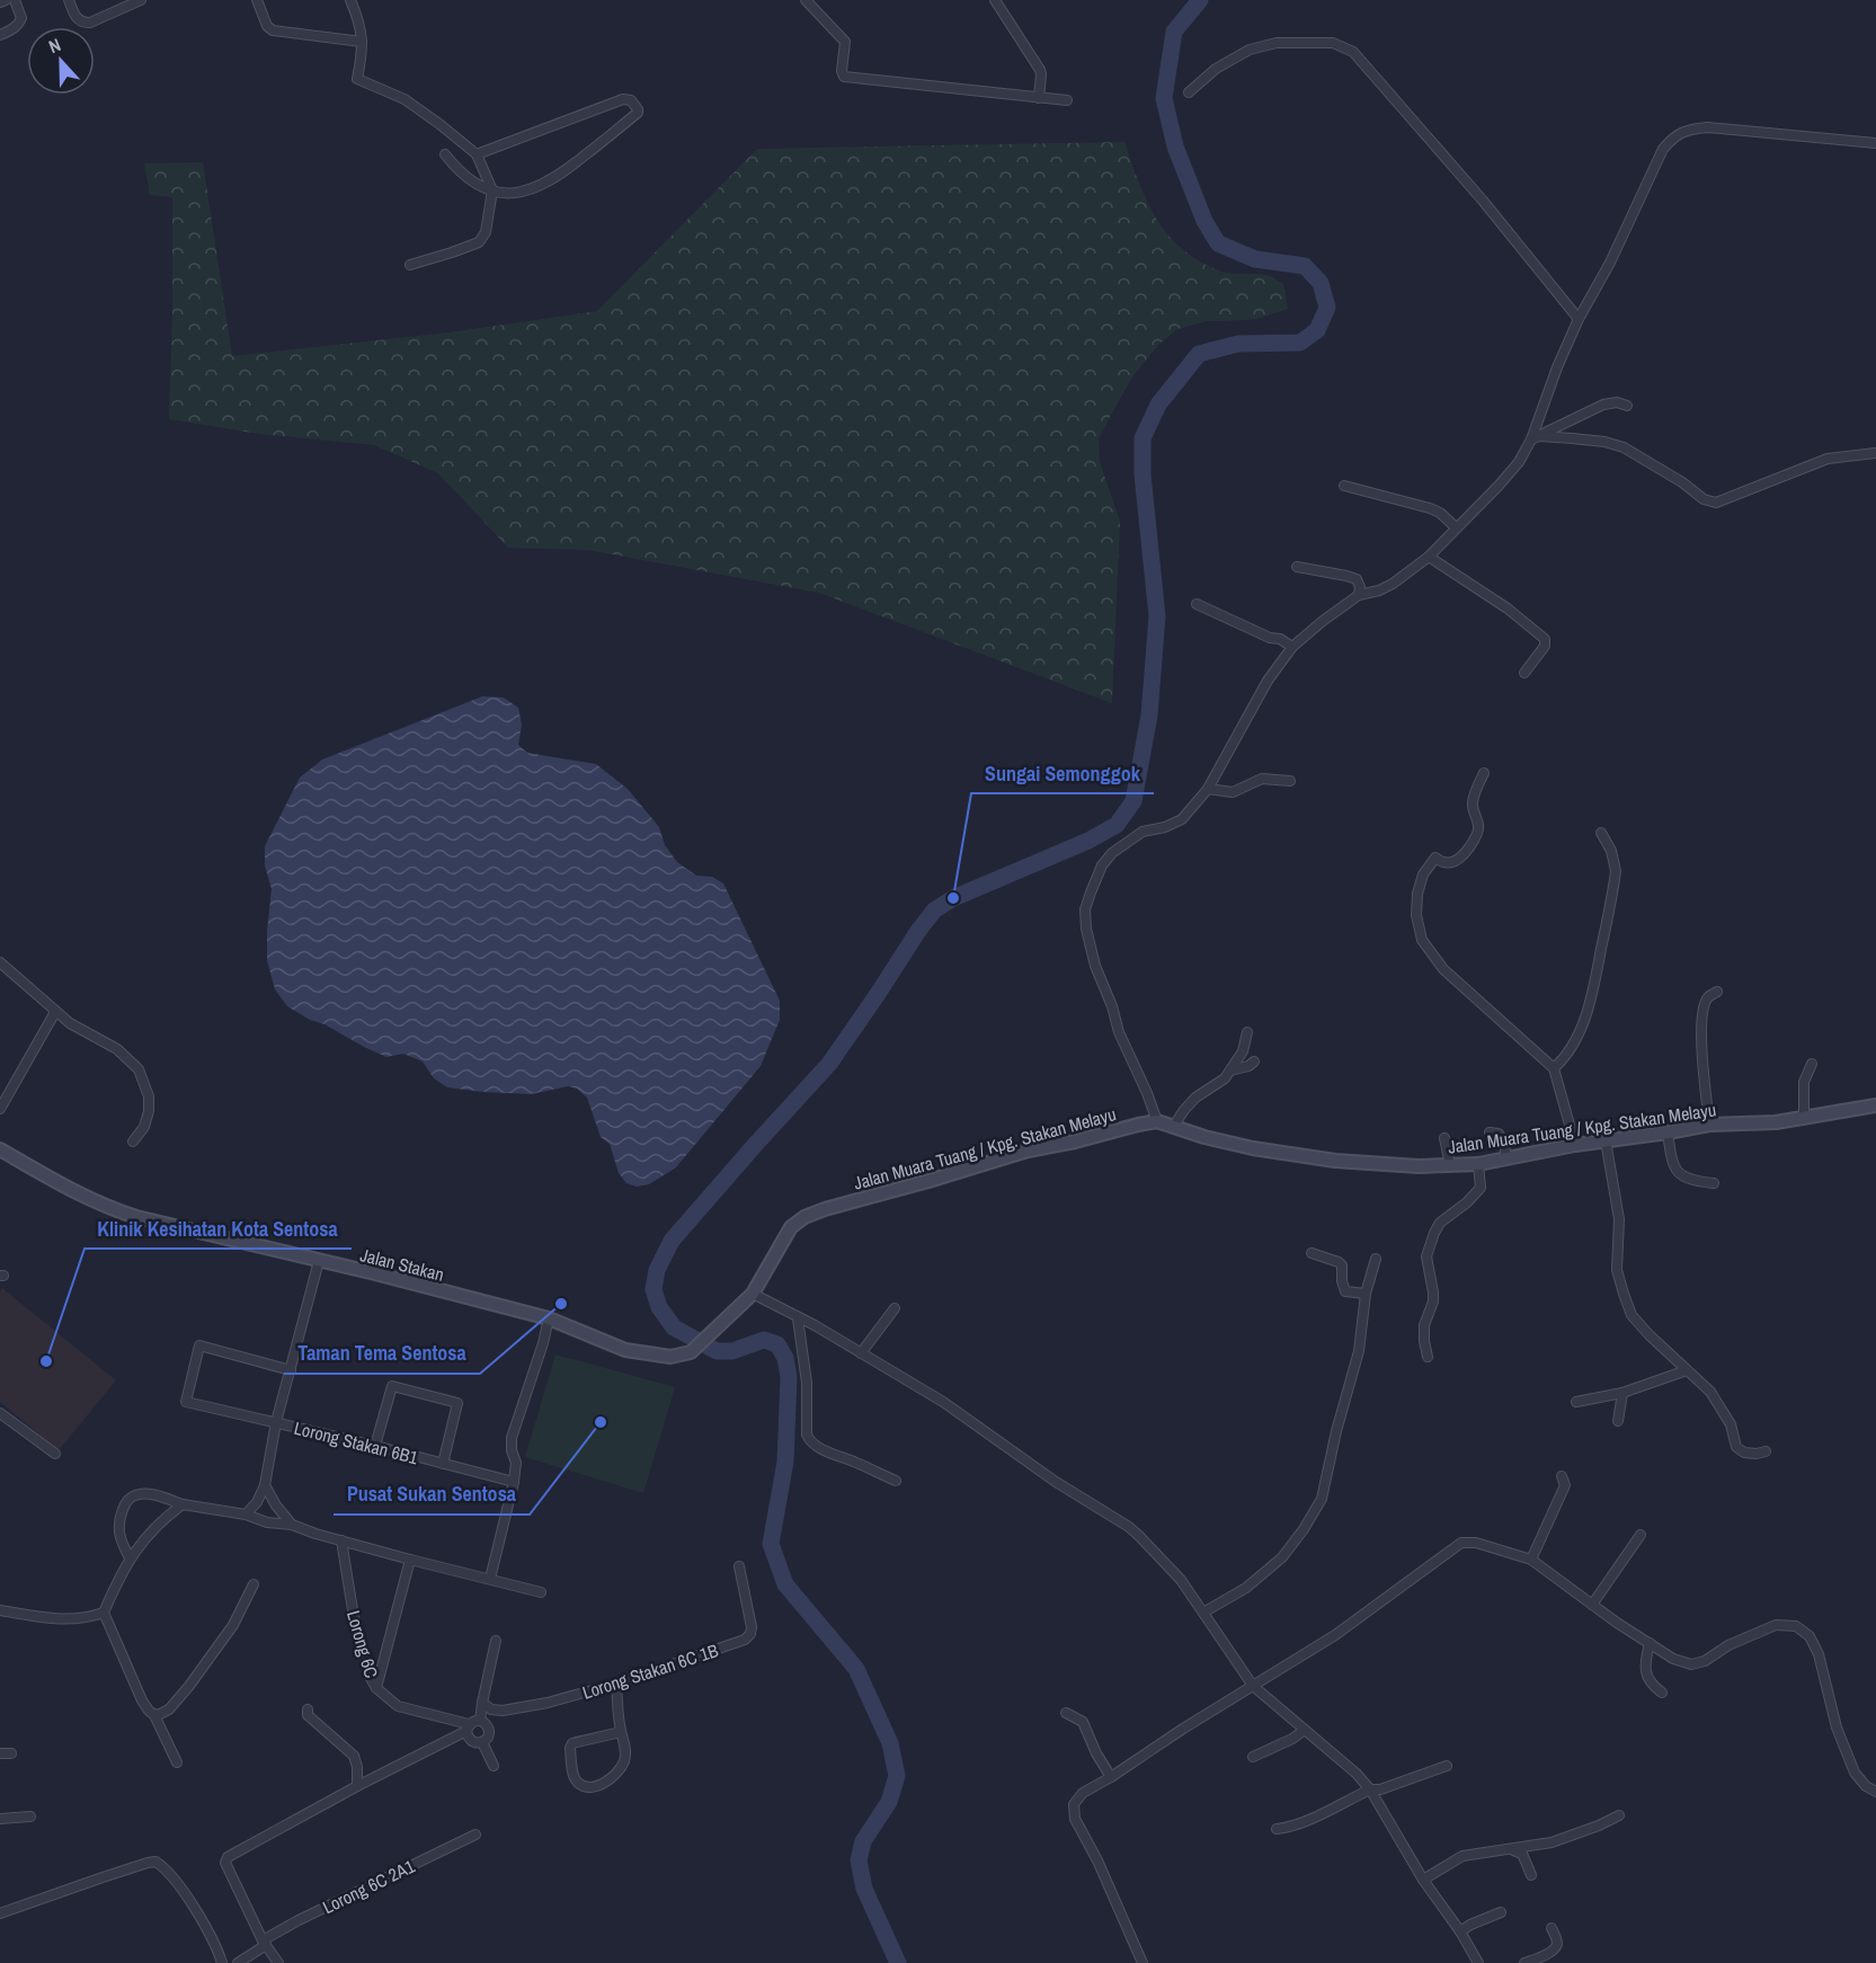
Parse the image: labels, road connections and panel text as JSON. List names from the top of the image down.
{
  "streets": {
    "main road": ["Jalan Muara Tuang / Kpg. Stakan Melayu", "Jalan Stakan"],
    "street": [
      "Lorong Stakan 6B1",
      "Lorong 6C",
      "Lorong Stakan 6C 1B",
      "Lorong 6C 2A1"
    ]
  },
  "crossings": [
    ["Jalan Muara Tuang / Kpg. Stakan Melayu", "Jalan Stakan"]
  ],
  "places": [
    "Sungai Semonggok",
    "Taman Tema Sentosa",
    "Klinik Kesihatan Kota Sentosa",
    "Pusat Sukan Sentosa"
  ],
  "north": "top"
}
